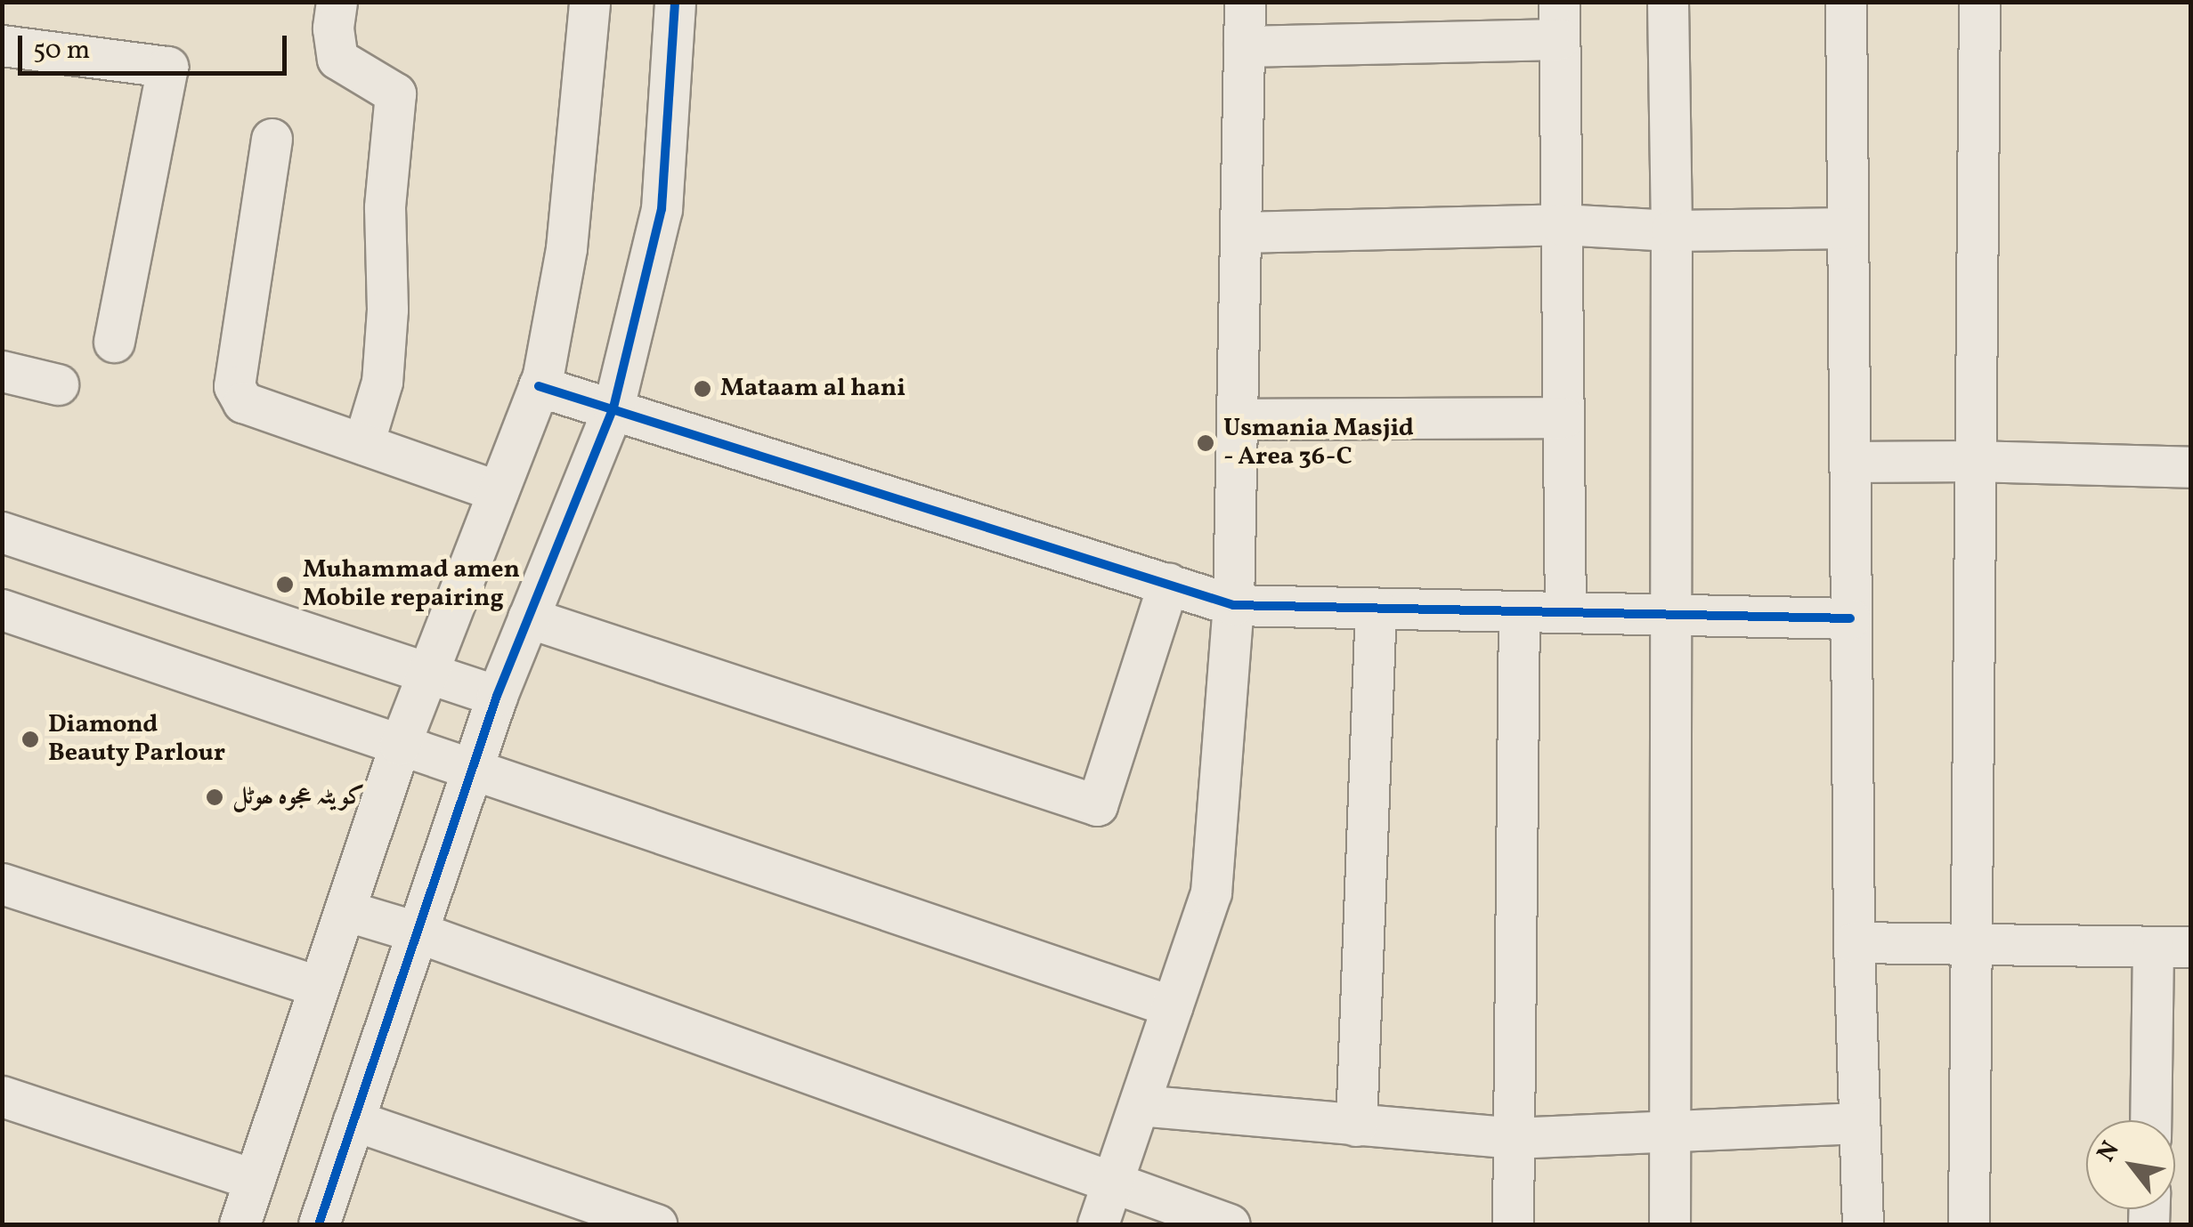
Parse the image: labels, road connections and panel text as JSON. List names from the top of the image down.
{
  "places": [
    "Mataam al hani",
    "Usmania Masjid - Area 36-C",
    "Muhammad amen Mobile repairing",
    "Diamond Beauty Parlour",
    "کویٹہ عجوہ ھوٹل"
  ],
  "scale_bar": "50 m",
  "north": "top left"
}
